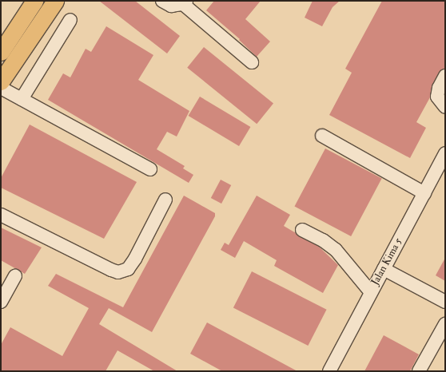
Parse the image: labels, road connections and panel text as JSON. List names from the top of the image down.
{
  "streets": {
    "street": ["Jalan Kima 5"]
  }
}
